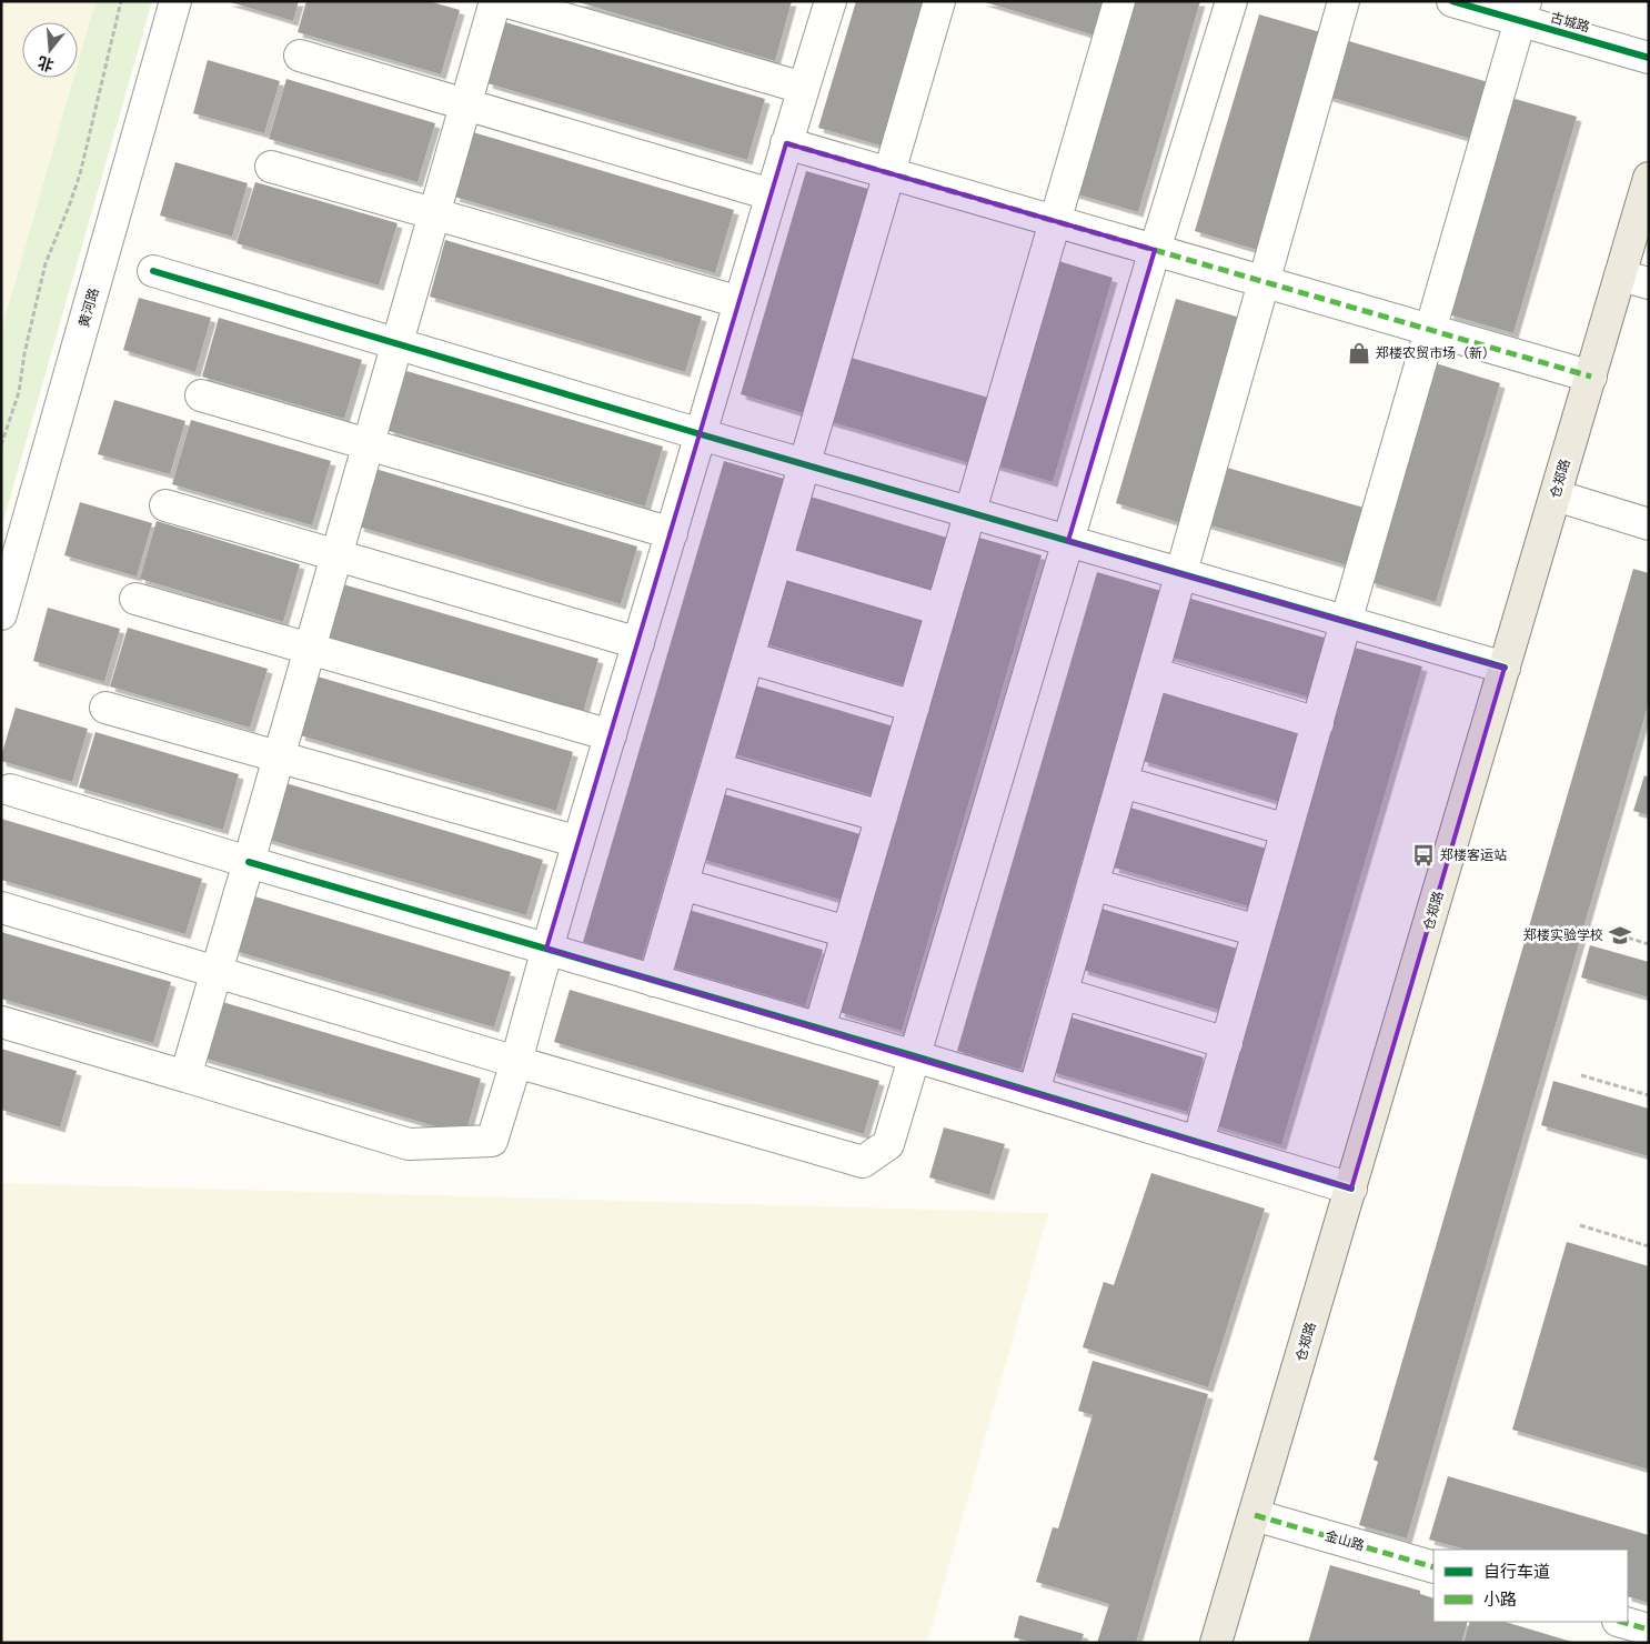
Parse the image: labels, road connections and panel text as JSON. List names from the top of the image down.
{
  "streets": {
    "main road": ["仓郑路"],
    "street": ["古城路", "黄河路", "金山路"]
  },
  "crossings": [
    ["仓郑路", "金山路"]
  ],
  "places": {
    "shop": ["郑楼农贸市场（新）"],
    "bus stop": ["郑楼客运站"],
    "school or university": ["郑楼实验学校"]
  },
  "legend": ["自行车道", "小路"],
  "north": "bottom"
}
